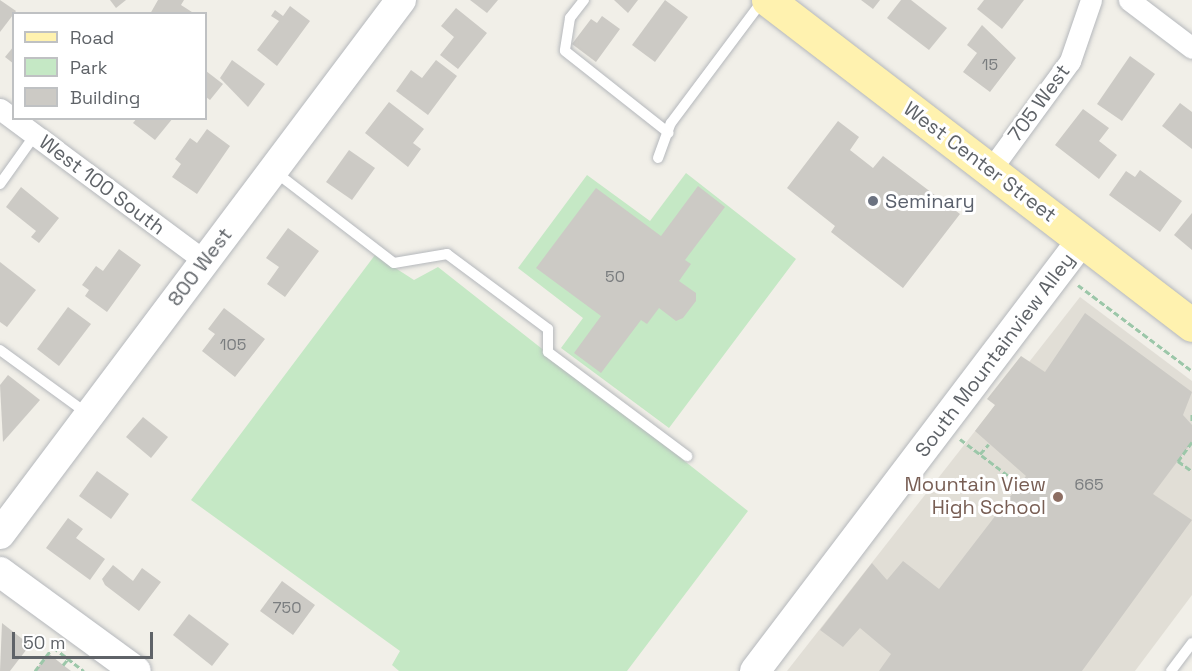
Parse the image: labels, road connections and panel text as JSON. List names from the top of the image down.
{
  "streets": {
    "main road": ["West Center Street"],
    "street": [
      "705 West",
      "West 100 South",
      "800 West",
      "South Mountainview Alley"
    ]
  },
  "crossings": [
    ["705 West", "West Center Street"],
    ["West Center Street", "South Mountainview Alley"],
    ["West 100 South", "800 West"]
  ],
  "places": ["Seminary", "Mountain View High School"],
  "house_numbers": [
    "15",
    "50",
    "105",
    "665",
    "750"
  ],
  "legend": ["Road", "Park", "Building"],
  "scale_bar": "50 m"
}
